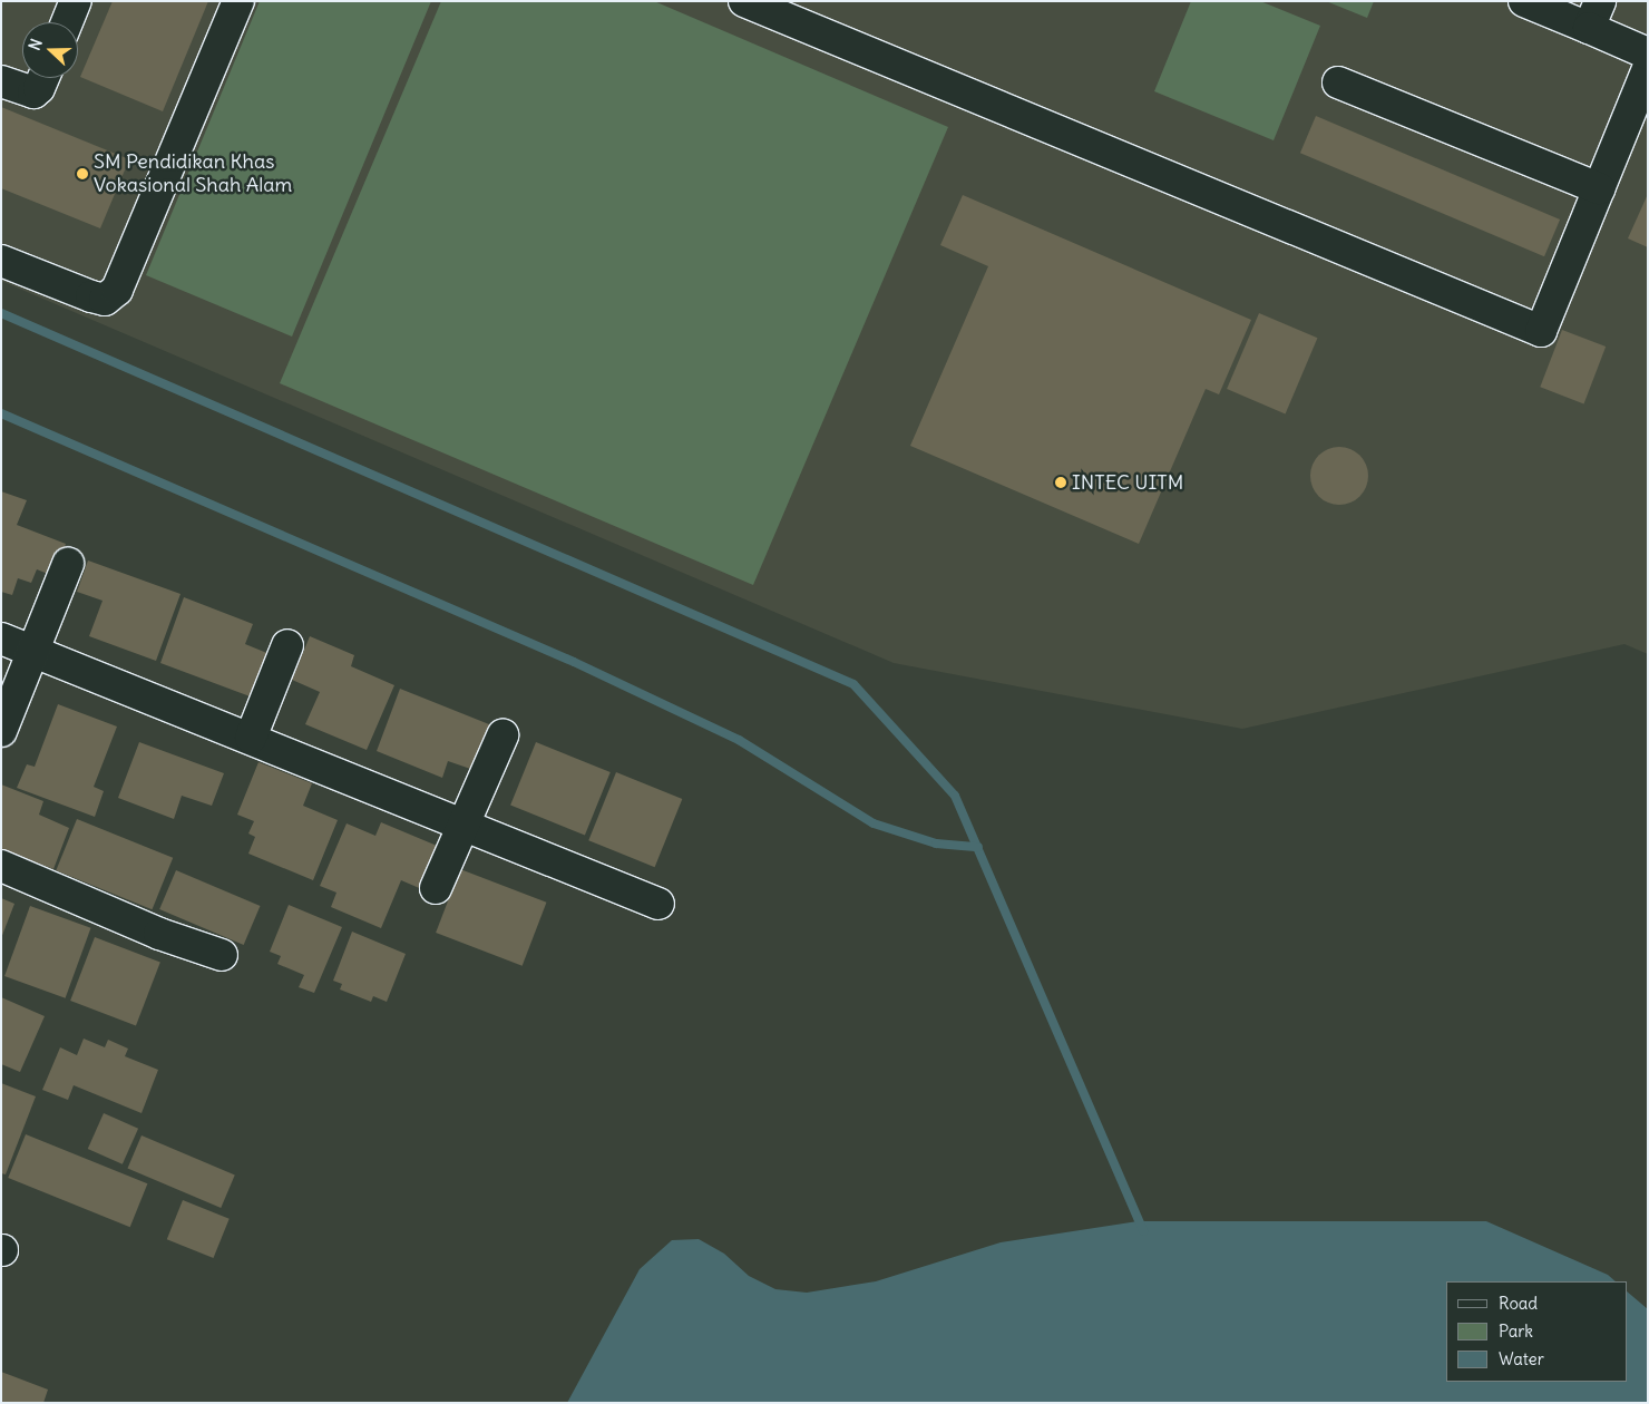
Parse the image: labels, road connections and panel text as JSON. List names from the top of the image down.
{
  "places": ["SM Pendidikan Khas Vokasional Shah Alam", "INTEC UITM"],
  "legend": ["Road", "Park", "Water"],
  "north": "left"
}
